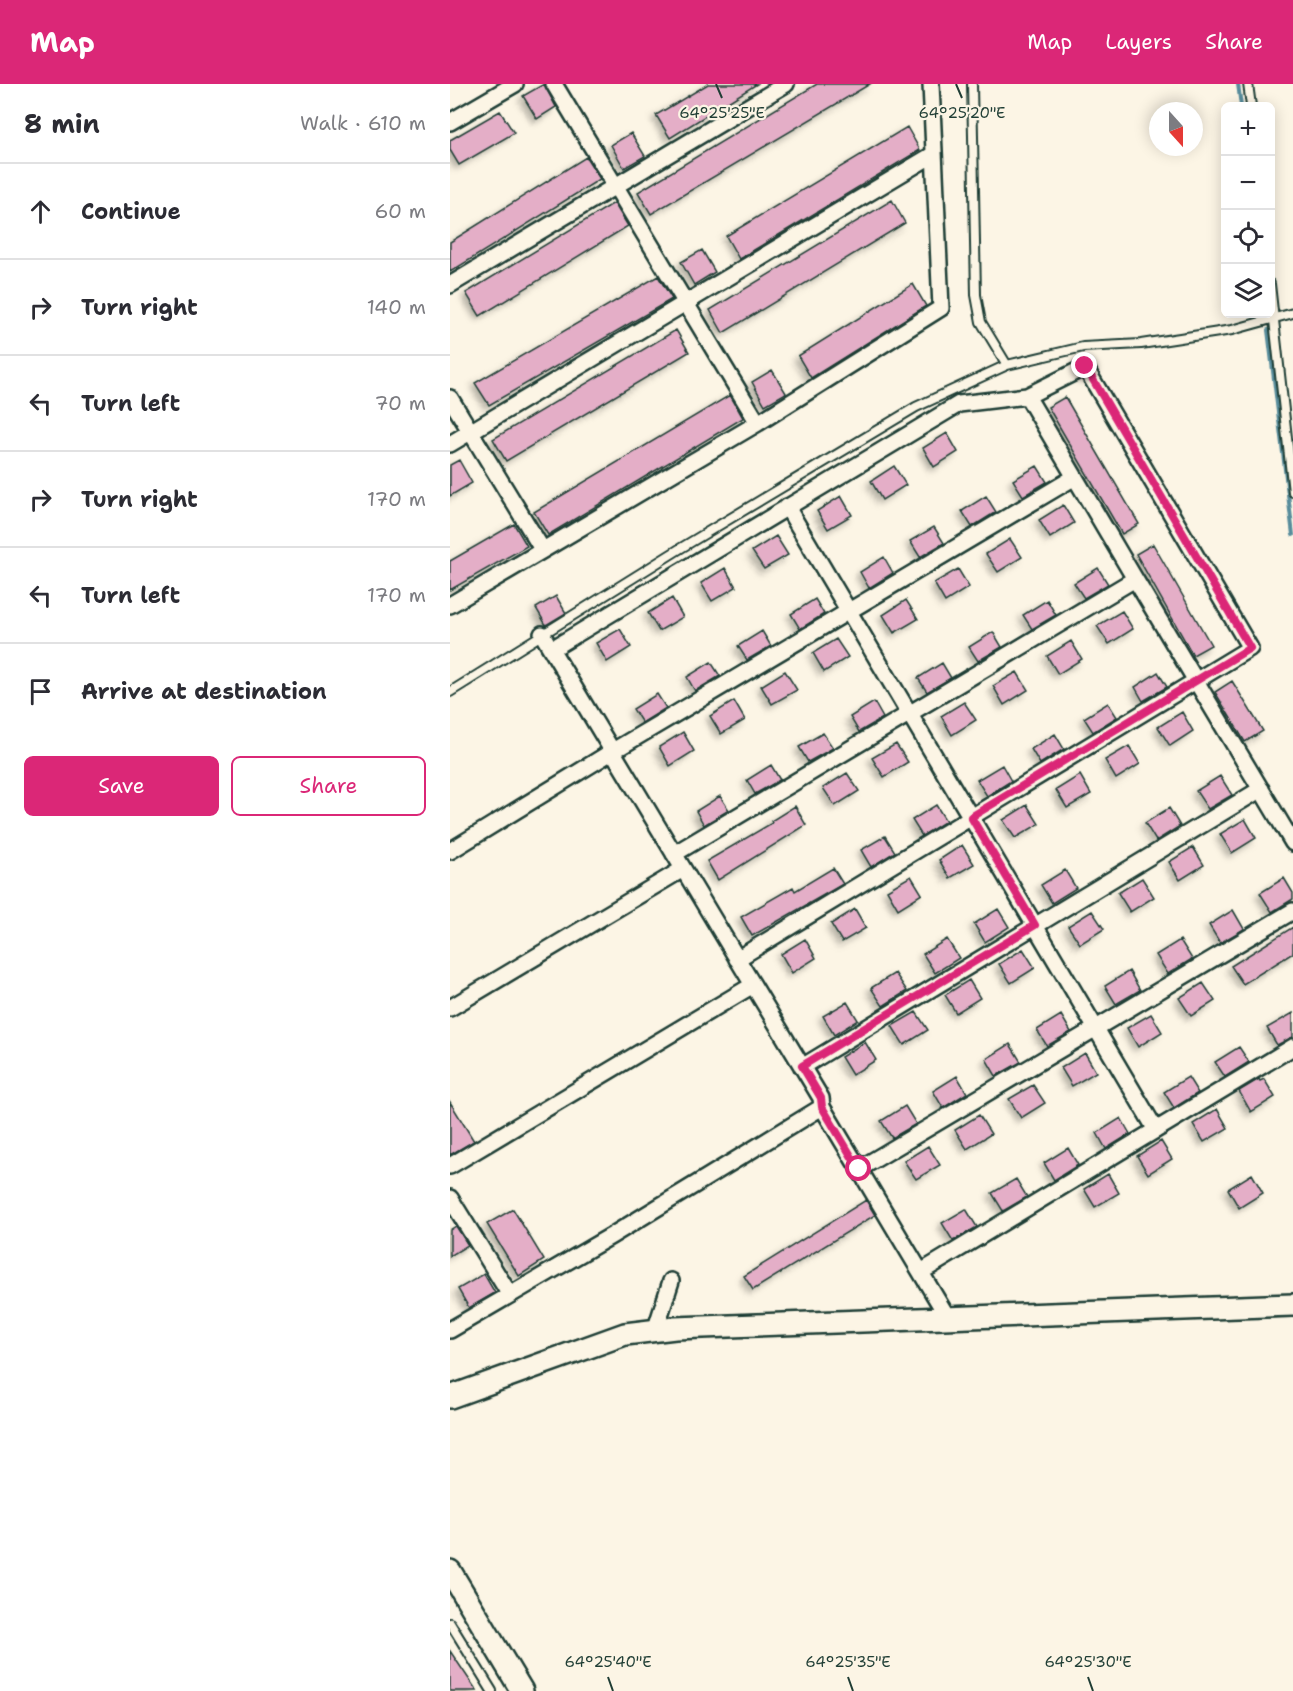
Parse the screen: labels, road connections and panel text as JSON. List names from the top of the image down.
{
  "north": "bottom",
  "page": {
    "header": "Map",
    "nav": ["Map", "Layers", "Share"],
    "heading": ["8 min", "Walk · 610 m"],
    "map_buttons": ["+", "−"],
    "list": [
      ["Continue", "60 m"],
      ["Turn right", "140 m"],
      ["Turn left", "70 m"],
      ["Turn right", "170 m"],
      ["Turn left", "170 m"],
      "Arrive at destination"
    ],
    "buttons": ["Save", "Share"]
  },
  "coordinates": [
    "64°25'25\"E",
    "64°25'20\"E",
    "64°25'40\"E",
    "64°25'35\"E",
    "64°25'30\"E"
  ]
}
